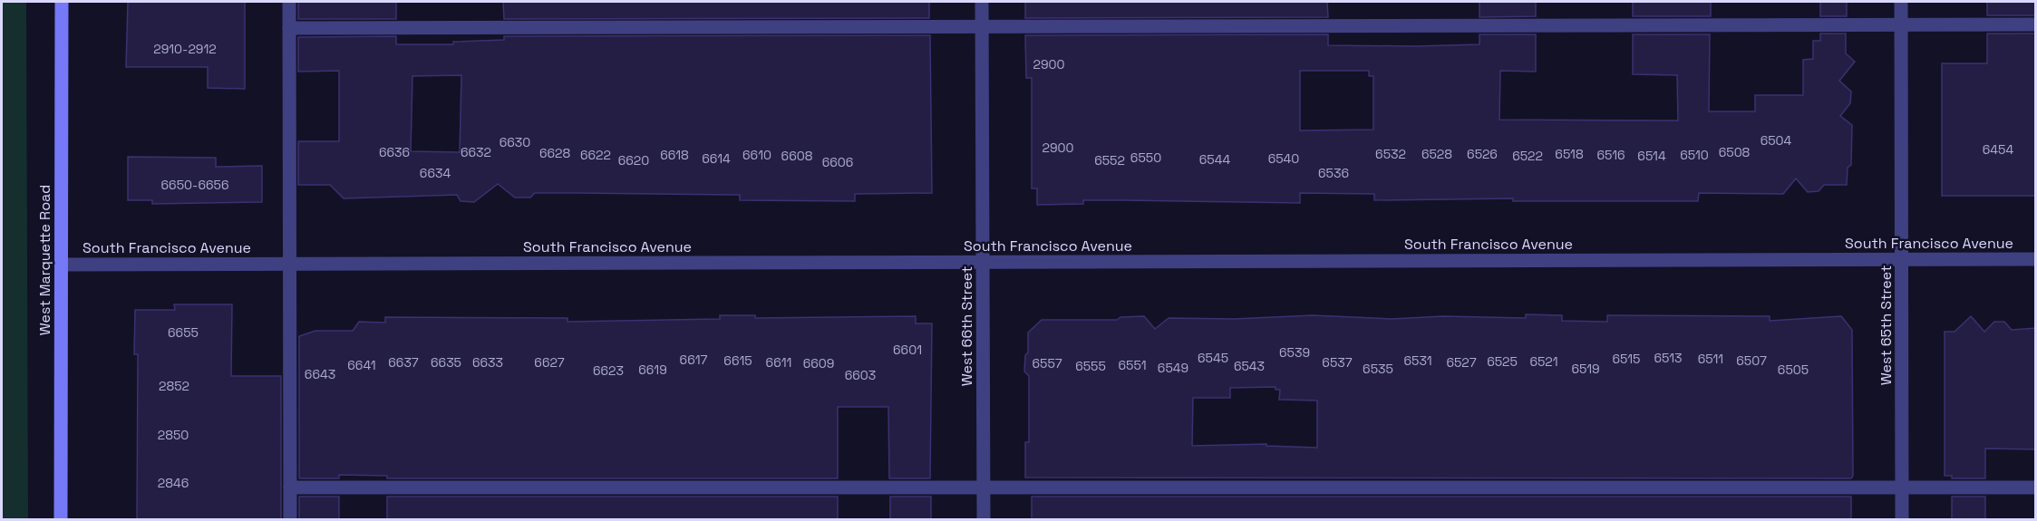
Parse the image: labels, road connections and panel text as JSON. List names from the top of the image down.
{
  "streets": {
    "street": [
      "South Francisco Avenue",
      "West Marquette Road",
      "West 65th Street",
      "West 66th Street"
    ]
  },
  "crossings": [
    ["South Francisco Avenue", "West Marquette Road"],
    ["South Francisco Avenue", "West 65th Street"],
    ["South Francisco Avenue", "West 66th Street"]
  ],
  "house_numbers": [
    "2910-2912",
    "2900",
    "6504",
    "6630",
    "2900",
    "6454",
    "6636",
    "6632",
    "6508",
    "6628",
    "6532",
    "6528",
    "6526",
    "6518",
    "6622",
    "6618",
    "6610",
    "6516",
    "6510",
    "6608",
    "6522",
    "6514",
    "6550",
    "6614",
    "6540",
    "6544",
    "6620",
    "6552",
    "6606",
    "6634",
    "6536",
    "6650-6656",
    "6655",
    "6601",
    "6539",
    "6545",
    "6513",
    "6515",
    "6511",
    "6617",
    "6615",
    "6531",
    "6507",
    "6525",
    "6521",
    "6637",
    "6635",
    "6633",
    "6627",
    "6611",
    "6537",
    "6527",
    "6609",
    "6557",
    "6641",
    "6551",
    "6555",
    "6543",
    "6549",
    "6535",
    "6519",
    "6619",
    "6505",
    "6623",
    "6643",
    "6603",
    "2852",
    "2850",
    "2846"
  ]
}
